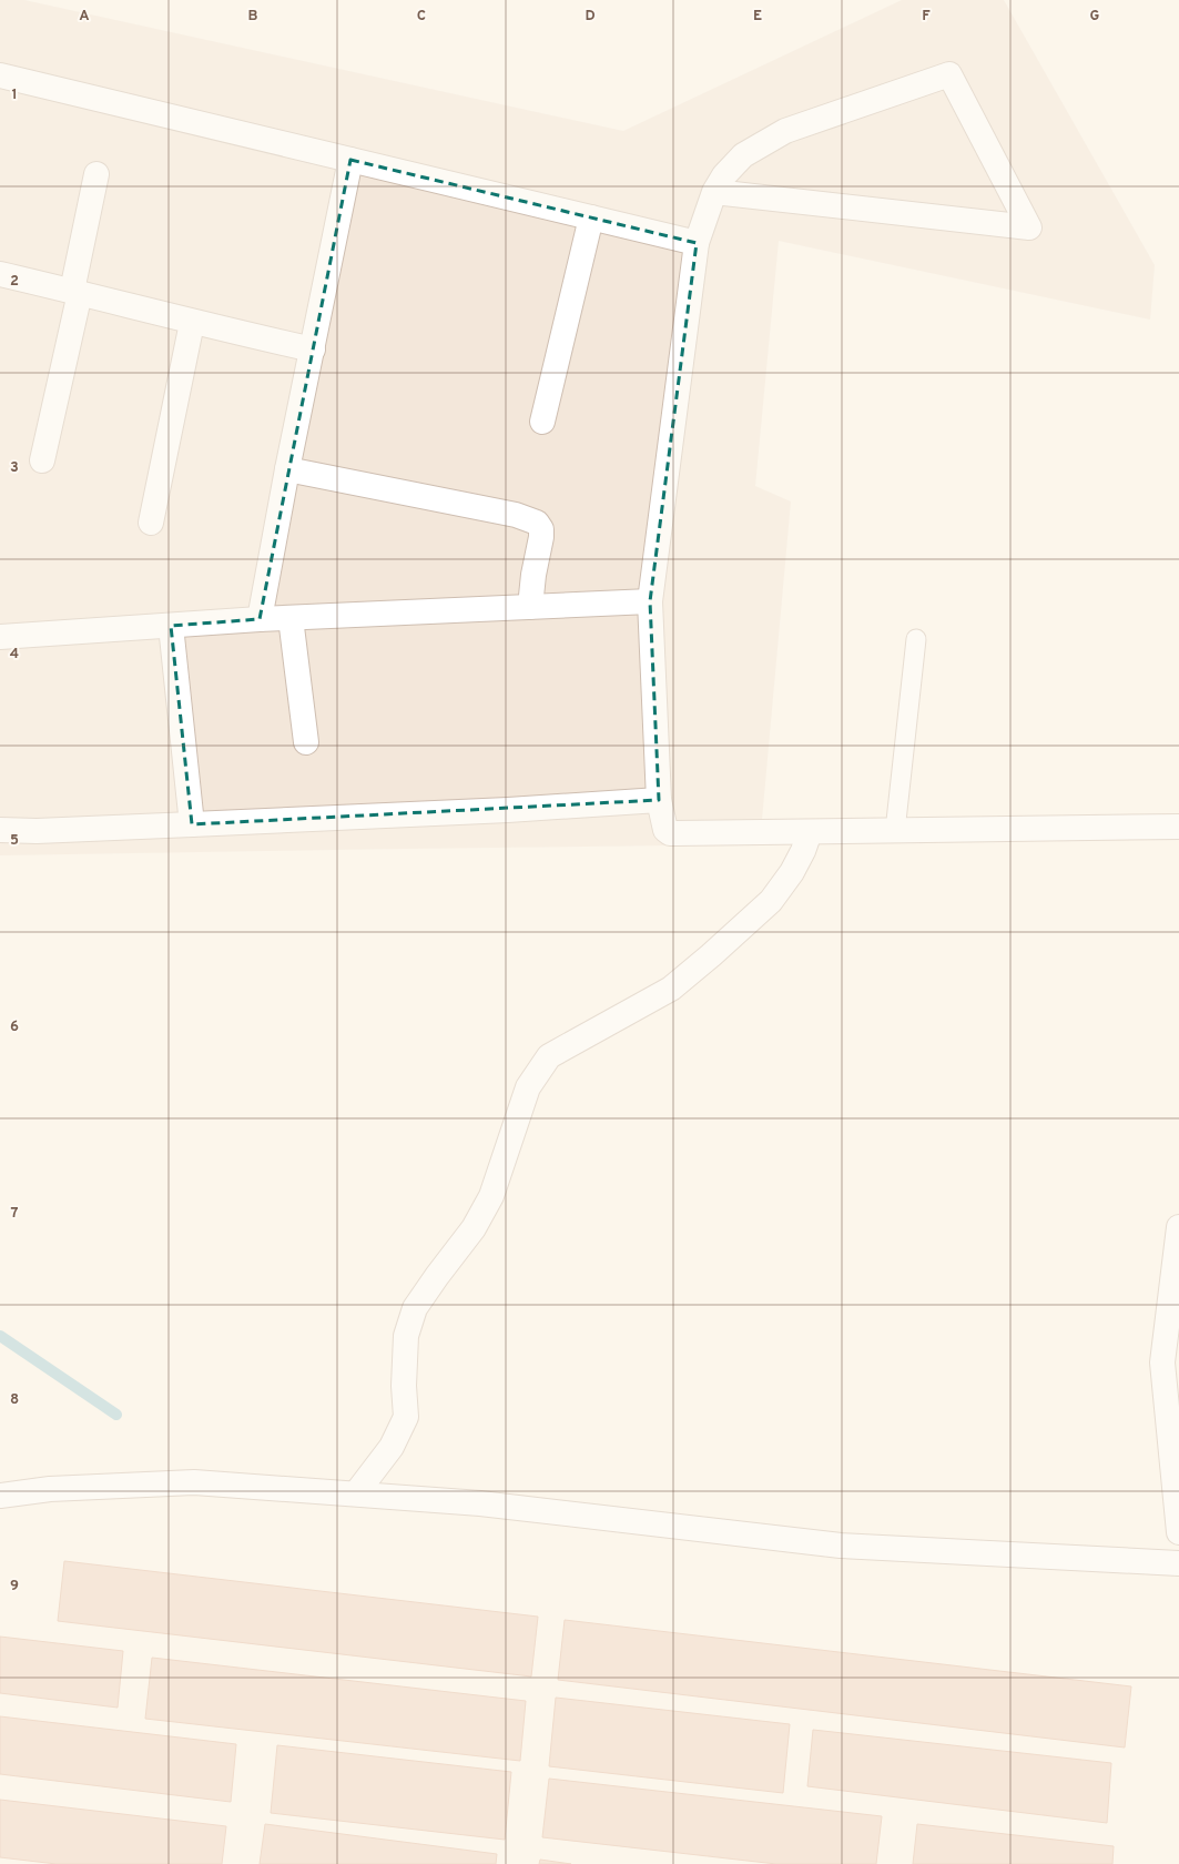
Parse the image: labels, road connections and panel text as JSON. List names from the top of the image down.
{
  "grid": {
    "columns": [
      "A",
      "B",
      "C",
      "D",
      "E",
      "F",
      "G"
    ],
    "rows": [
      "1",
      "2",
      "3",
      "4",
      "5",
      "6",
      "7",
      "8",
      "9"
    ]
  }
}
